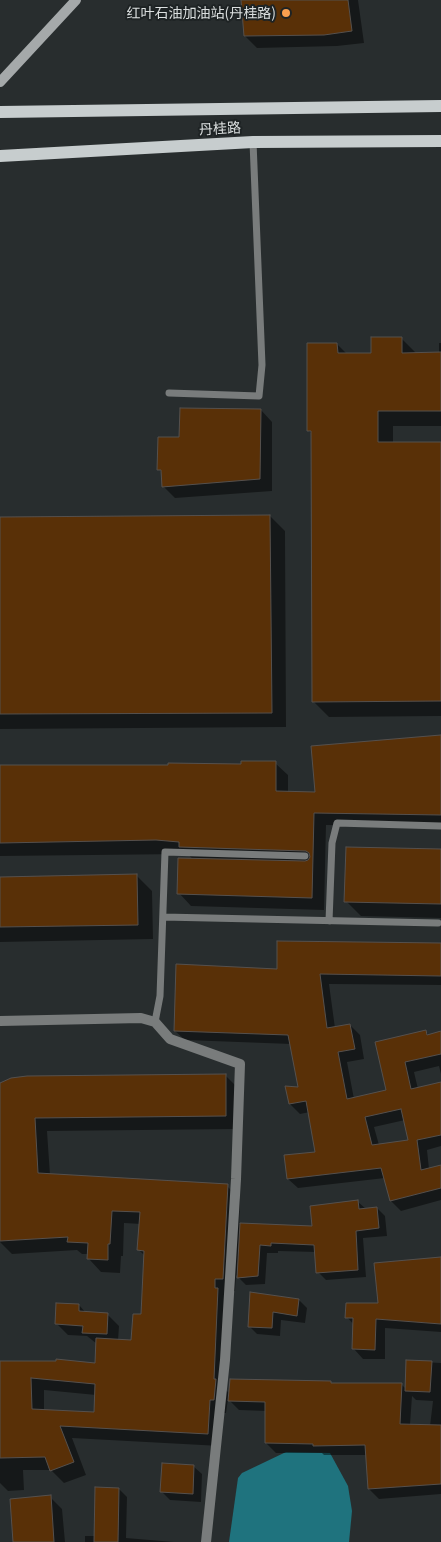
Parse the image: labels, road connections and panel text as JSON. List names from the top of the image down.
{
  "streets": {
    "main road": ["丹桂路"]
  },
  "places": ["红叶石油加油站(丹桂路)"]
}
